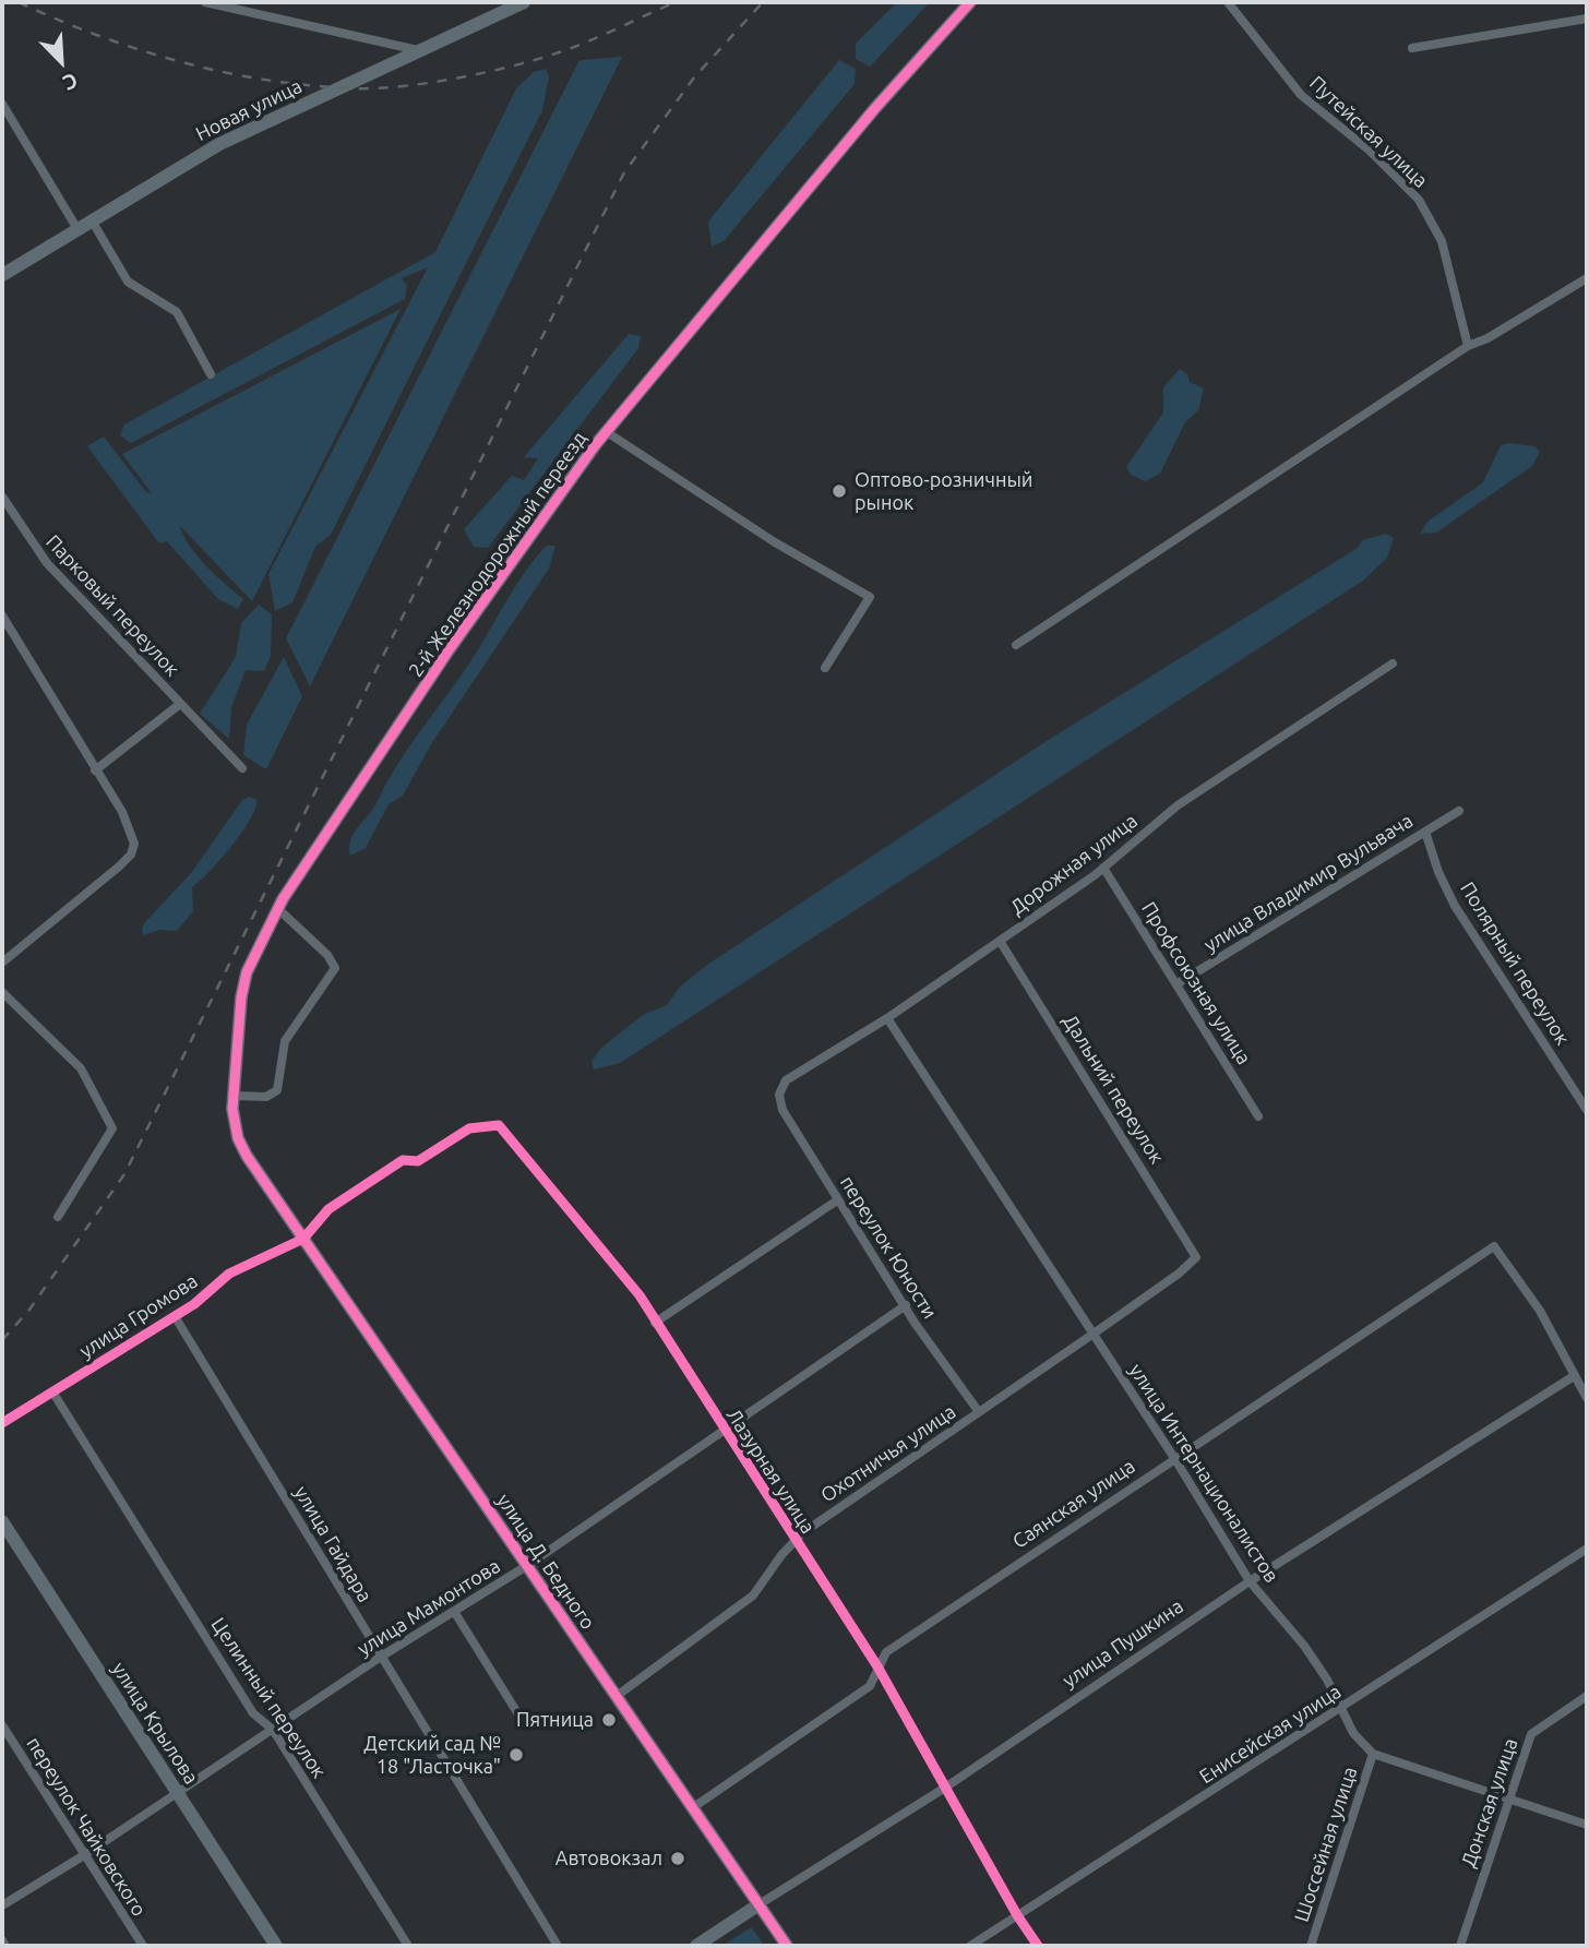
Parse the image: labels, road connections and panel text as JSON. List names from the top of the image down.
{
  "streets": {
    "street": [
      "Новая улица",
      "Путейская улица",
      "2-й Железнодорожный переезд",
      "Парковый переулок",
      "Дорожная улица",
      "улица Владимир Вульвача",
      "Полярный переулок",
      "Профсоюзная улица",
      "Дальний переулок",
      "переулок Юности",
      "улица Громова",
      "Охотничья улица",
      "Лазурная улица",
      "улица Интернационалистов",
      "Саянская улица",
      "улица Гайдара",
      "улица Д. Бедного",
      "улица Мамонтова",
      "улица Пушкина",
      "Целинный переулок",
      "улица Крылова",
      "Енисейская улица",
      "Донская улица",
      "переулок Чайковского",
      "Шоссейная улица"
    ]
  },
  "crossings": [
    ["2-й Железнодорожный переезд", "улица Д. Бедного"],
    ["Дорожная улица", "Профсоюзная улица"],
    ["Дорожная улица", "Дальний переулок"],
    ["Дорожная улица", "переулок Юности"],
    ["Дорожная улица", "улица Интернационалистов"],
    ["улица Владимир Вульвача", "Полярный переулок"],
    ["улица Владимир Вульвача", "Профсоюзная улица"],
    ["Дальний переулок", "Охотничья улица"],
    ["переулок Юности", "Охотничья улица"],
    ["переулок Юности", "улица Мамонтова"],
    ["улица Громова", "Лазурная улица"],
    ["улица Громова", "улица Гайдара"],
    ["улица Громова", "улица Д. Бедного"],
    ["улица Громова", "Целинный переулок"],
    ["Охотничья улица", "Лазурная улица"],
    ["Охотничья улица", "улица Интернационалистов"],
    ["Охотничья улица", "улица Д. Бедного"],
    ["Лазурная улица", "Саянская улица"],
    ["Лазурная улица", "улица Мамонтова"],
    ["Лазурная улица", "улица Пушкина"],
    ["Лазурная улица", "Енисейская улица"],
    ["улица Интернационалистов", "Саянская улица"],
    ["улица Интернационалистов", "улица Пушкина"],
    ["улица Интернационалистов", "Енисейская улица"],
    ["улица Интернационалистов", "Шоссейная улица"],
    ["Саянская улица", "улица Д. Бедного"],
    ["Саянская улица", "улица Пушкина"],
    ["улица Гайдара", "улица Мамонтова"],
    ["улица Д. Бедного", "улица Мамонтова"],
    ["улица Д. Бедного", "улица Пушкина"],
    ["улица Мамонтова", "Целинный переулок"],
    ["улица Мамонтова", "улица Крылова"],
    ["улица Мамонтова", "переулок Чайковского"]
  ],
  "places": [
    "Оптово-розничный рынок",
    "Пятница",
    "Детский сад № 18 \"Ласточка\"",
    "Автовокзал"
  ],
  "north": "bottom right"
}
